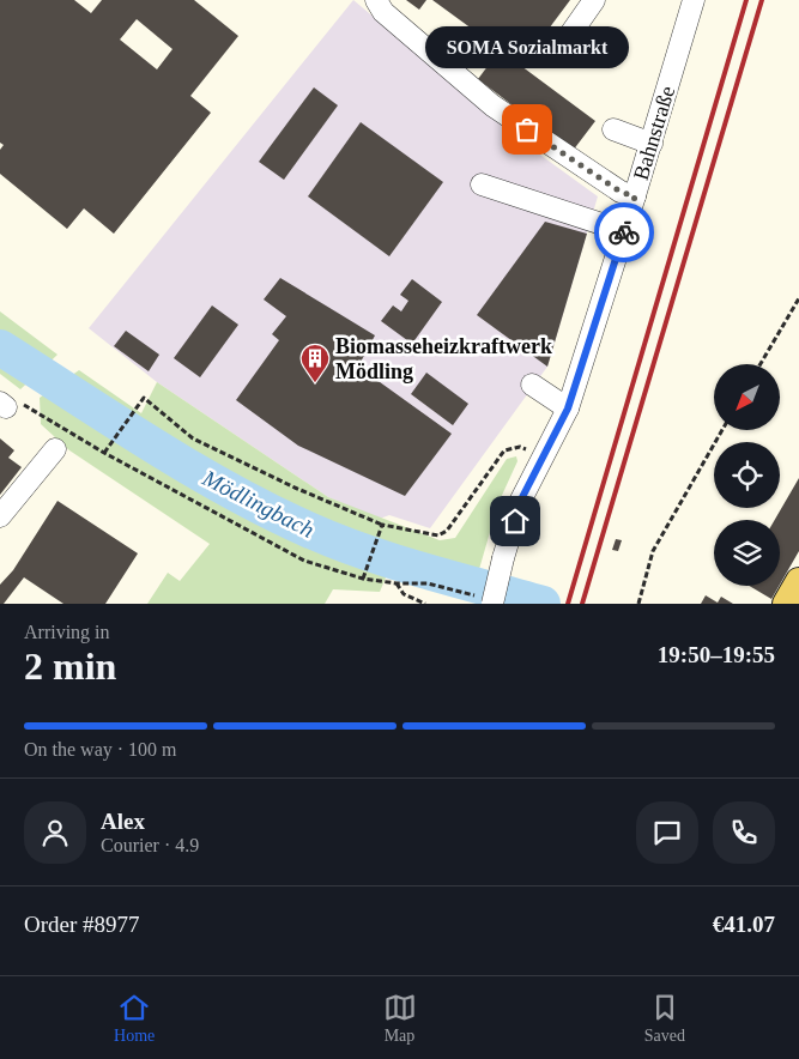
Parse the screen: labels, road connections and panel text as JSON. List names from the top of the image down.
{
  "streets": {
    "street": ["Bahnstraße"]
  },
  "water": ["Mödlingbach"],
  "places": {
    "other": ["SOMA Sozialmarkt"],
    "building": ["Biomasseheizkraftwerk Mödling"]
  },
  "north": "bottom left",
  "page": {
    "bubble": "SOMA Sozialmarkt",
    "heading": ["2 min", "Arriving in", "19:50–19:55"],
    "panel": [
      "Alex",
      "Courier · 4.9",
      "Order #8977",
      "€41.07"
    ],
    "bar": "On the way · 100 m",
    "tabs": ["Home", "Map", "Saved"]
  }
}
